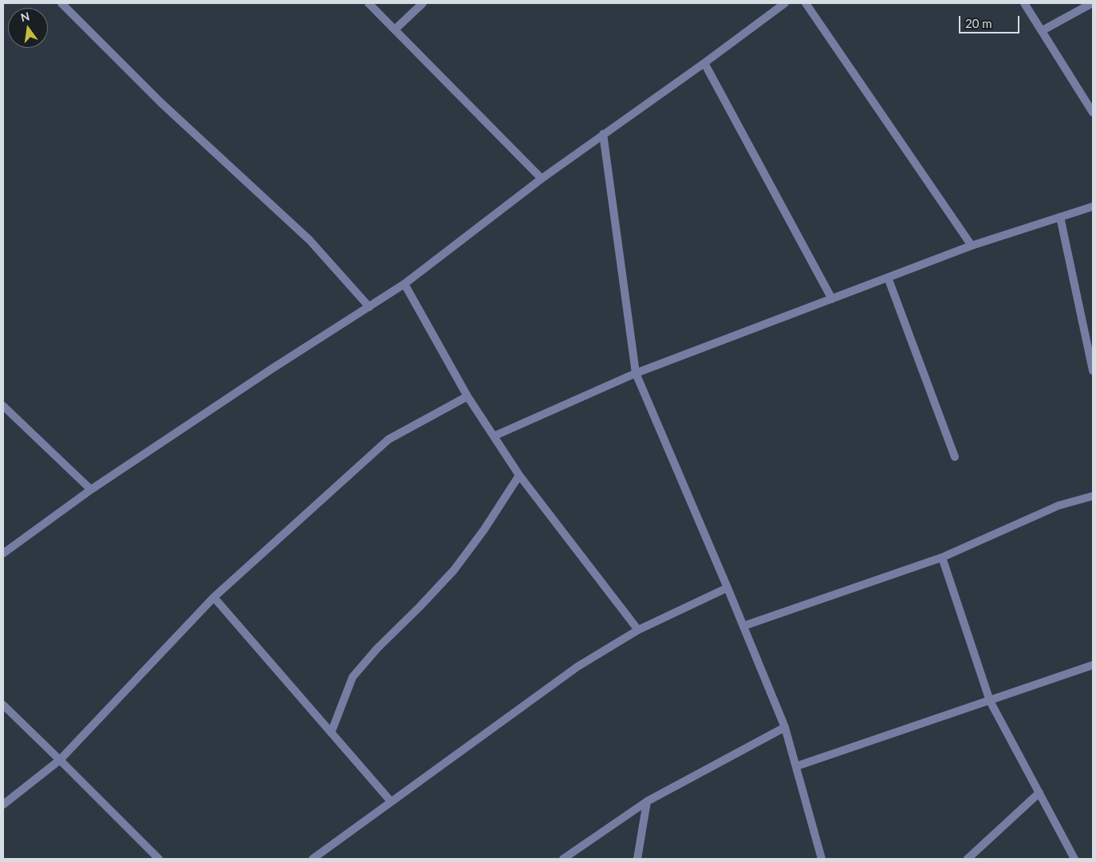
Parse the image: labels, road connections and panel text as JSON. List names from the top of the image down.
{
  "scale_bar": "20 m",
  "north": "top"
}
